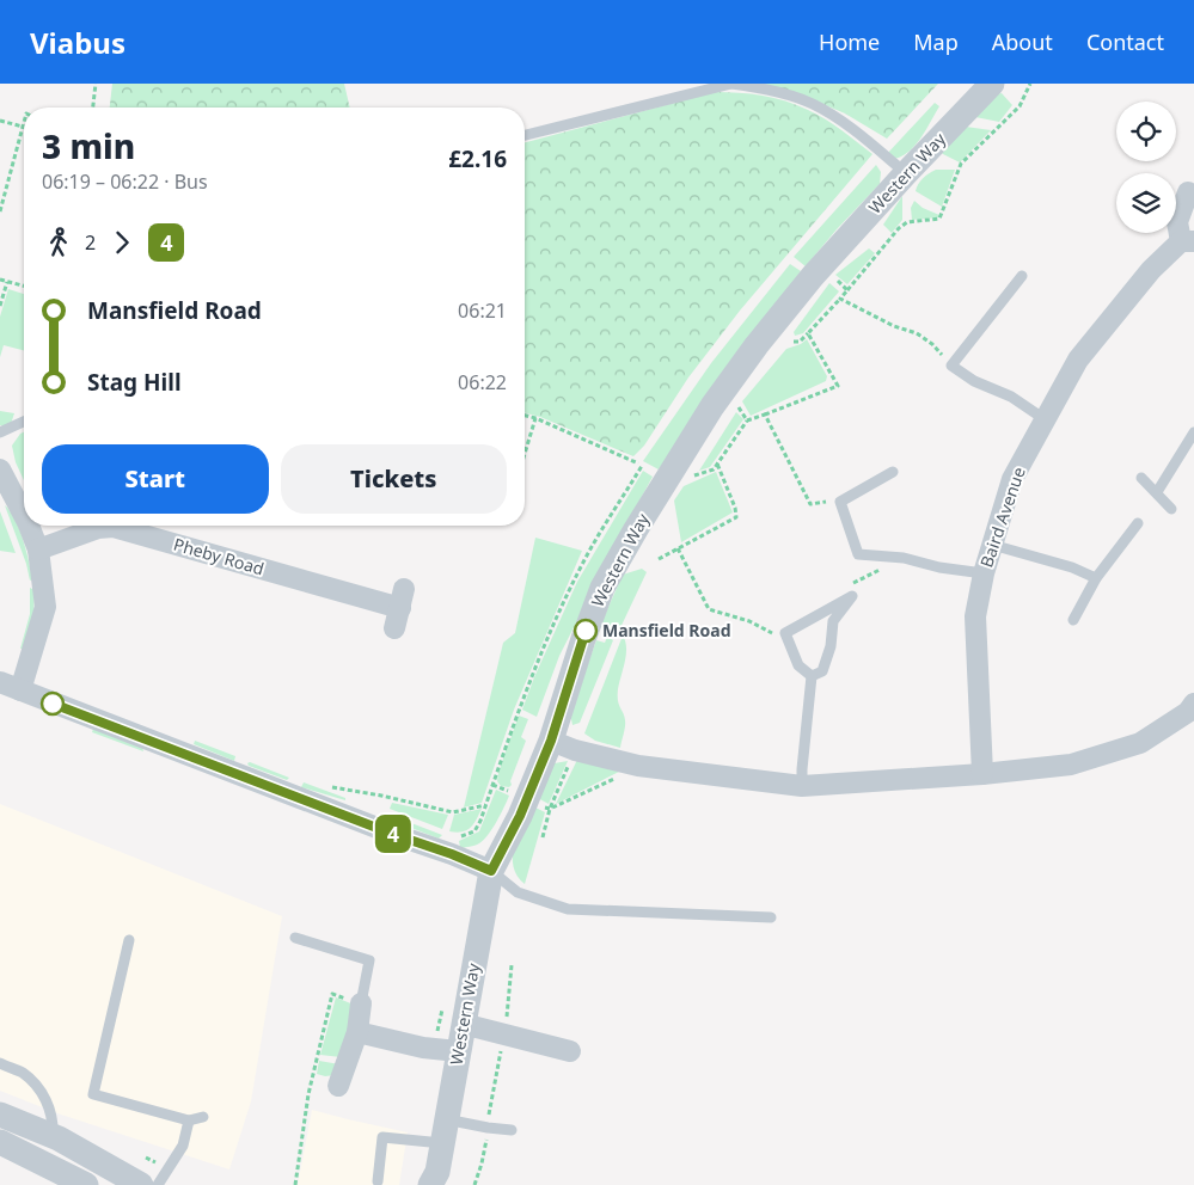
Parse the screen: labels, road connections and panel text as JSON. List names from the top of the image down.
{
  "streets": {
    "street": ["Western Way", "Baird Avenue", "Pheby Road"]
  },
  "places": ["Mansfield Road"],
  "lines": ["bus line 4"],
  "page": {
    "header": "Viabus",
    "nav": [
      "Home",
      "Map",
      "About",
      "Contact"
    ],
    "on_map": "4",
    "heading": ["3 min", "06:19 – 06:22 · Bus", "£2.16"],
    "legs": ["2", "4"],
    "list": [
      {
        "name": "Mansfield Road",
        "value": "06:21"
      },
      {
        "name": "Stag Hill",
        "value": "06:22"
      }
    ],
    "buttons": ["Start", "Tickets"]
  }
}
